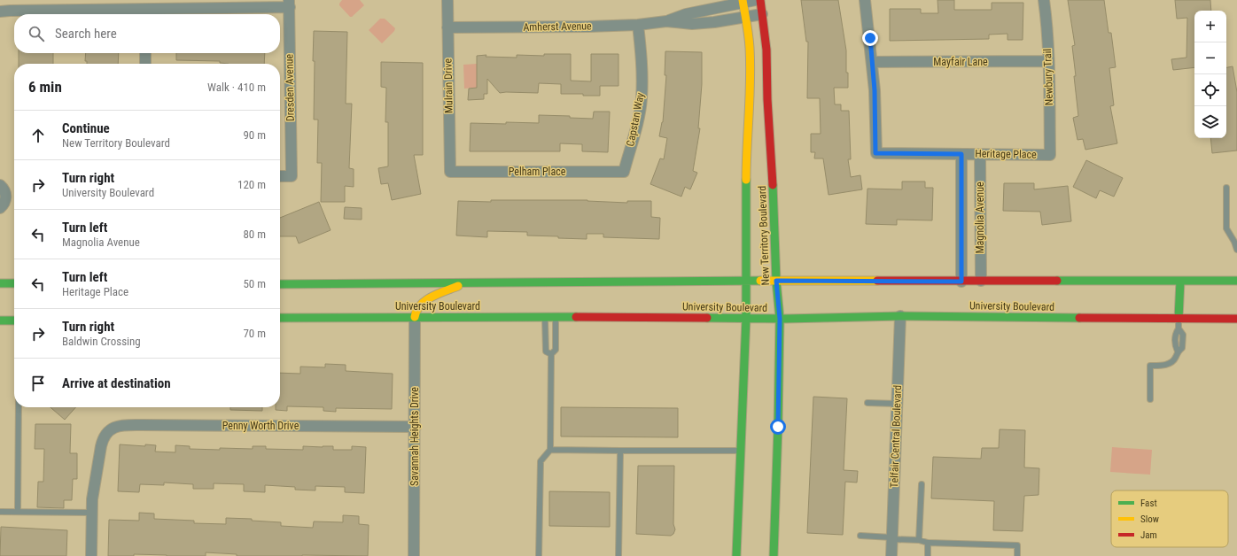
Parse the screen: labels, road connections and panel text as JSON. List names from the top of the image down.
{
  "streets": {
    "main road": ["New Territory Boulevard", "University Boulevard"],
    "street": [
      "Amherst Avenue",
      "Mayfair Lane",
      "Newbury Trail",
      "Mulrain Drive",
      "Dresden Avenue",
      "Capstan Way",
      "Heritage Place",
      "Pelham Place",
      "Magnolia Avenue",
      "Penny Worth Drive",
      "Savannah Heights Drive",
      "Telfair Central Boulevard"
    ]
  },
  "crossings": [
    ["Amherst Avenue", "Mulrain Drive"],
    ["Amherst Avenue", "Capstan Way"],
    ["Amherst Avenue", "New Territory Boulevard"],
    ["Mayfair Lane", "Newbury Trail"],
    ["Mayfair Lane", "Heritage Place"],
    ["Newbury Trail", "Heritage Place"],
    ["Mulrain Drive", "Pelham Place"],
    ["Capstan Way", "Pelham Place"],
    ["Heritage Place", "Magnolia Avenue"],
    ["New Territory Boulevard", "University Boulevard"],
    ["University Boulevard", "Savannah Heights Drive"],
    ["University Boulevard", "Telfair Central Boulevard"],
    ["Penny Worth Drive", "Savannah Heights Drive"]
  ],
  "legend": ["Fast", "Slow", "Jam"],
  "page": {
    "map_buttons": ["+", "−"],
    "search": "Search here",
    "heading": ["6 min", "Walk · 410 m"],
    "list": [
      ["Continue", "New Territory Boulevard", "90 m"],
      ["Turn right", "University Boulevard", "120 m"],
      ["Turn left", "Magnolia Avenue", "80 m"],
      ["Turn left", "Heritage Place", "50 m"],
      ["Turn right", "Baldwin Crossing", "70 m"],
      "Arrive at destination"
    ]
  }
}
